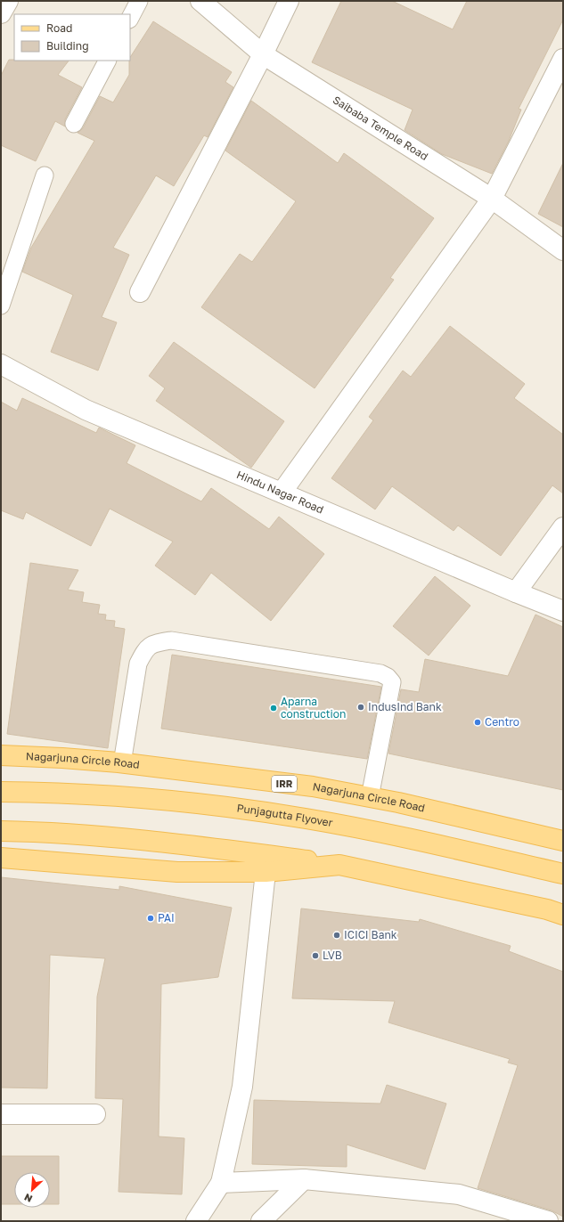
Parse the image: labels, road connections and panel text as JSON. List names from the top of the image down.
{
  "streets": {
    "main road": ["Nagarjuna Circle Road", "IRR", "Punjagutta Flyover"],
    "street": ["Saibaba Temple Road", "Hindu Nagar Road"]
  },
  "places": [
    "IndusInd Bank",
    "Aparna construction",
    "Centro",
    "PAI",
    "ICICI Bank",
    "LVB"
  ],
  "legend": ["Road", "Building"],
  "north": "bottom left"
}
